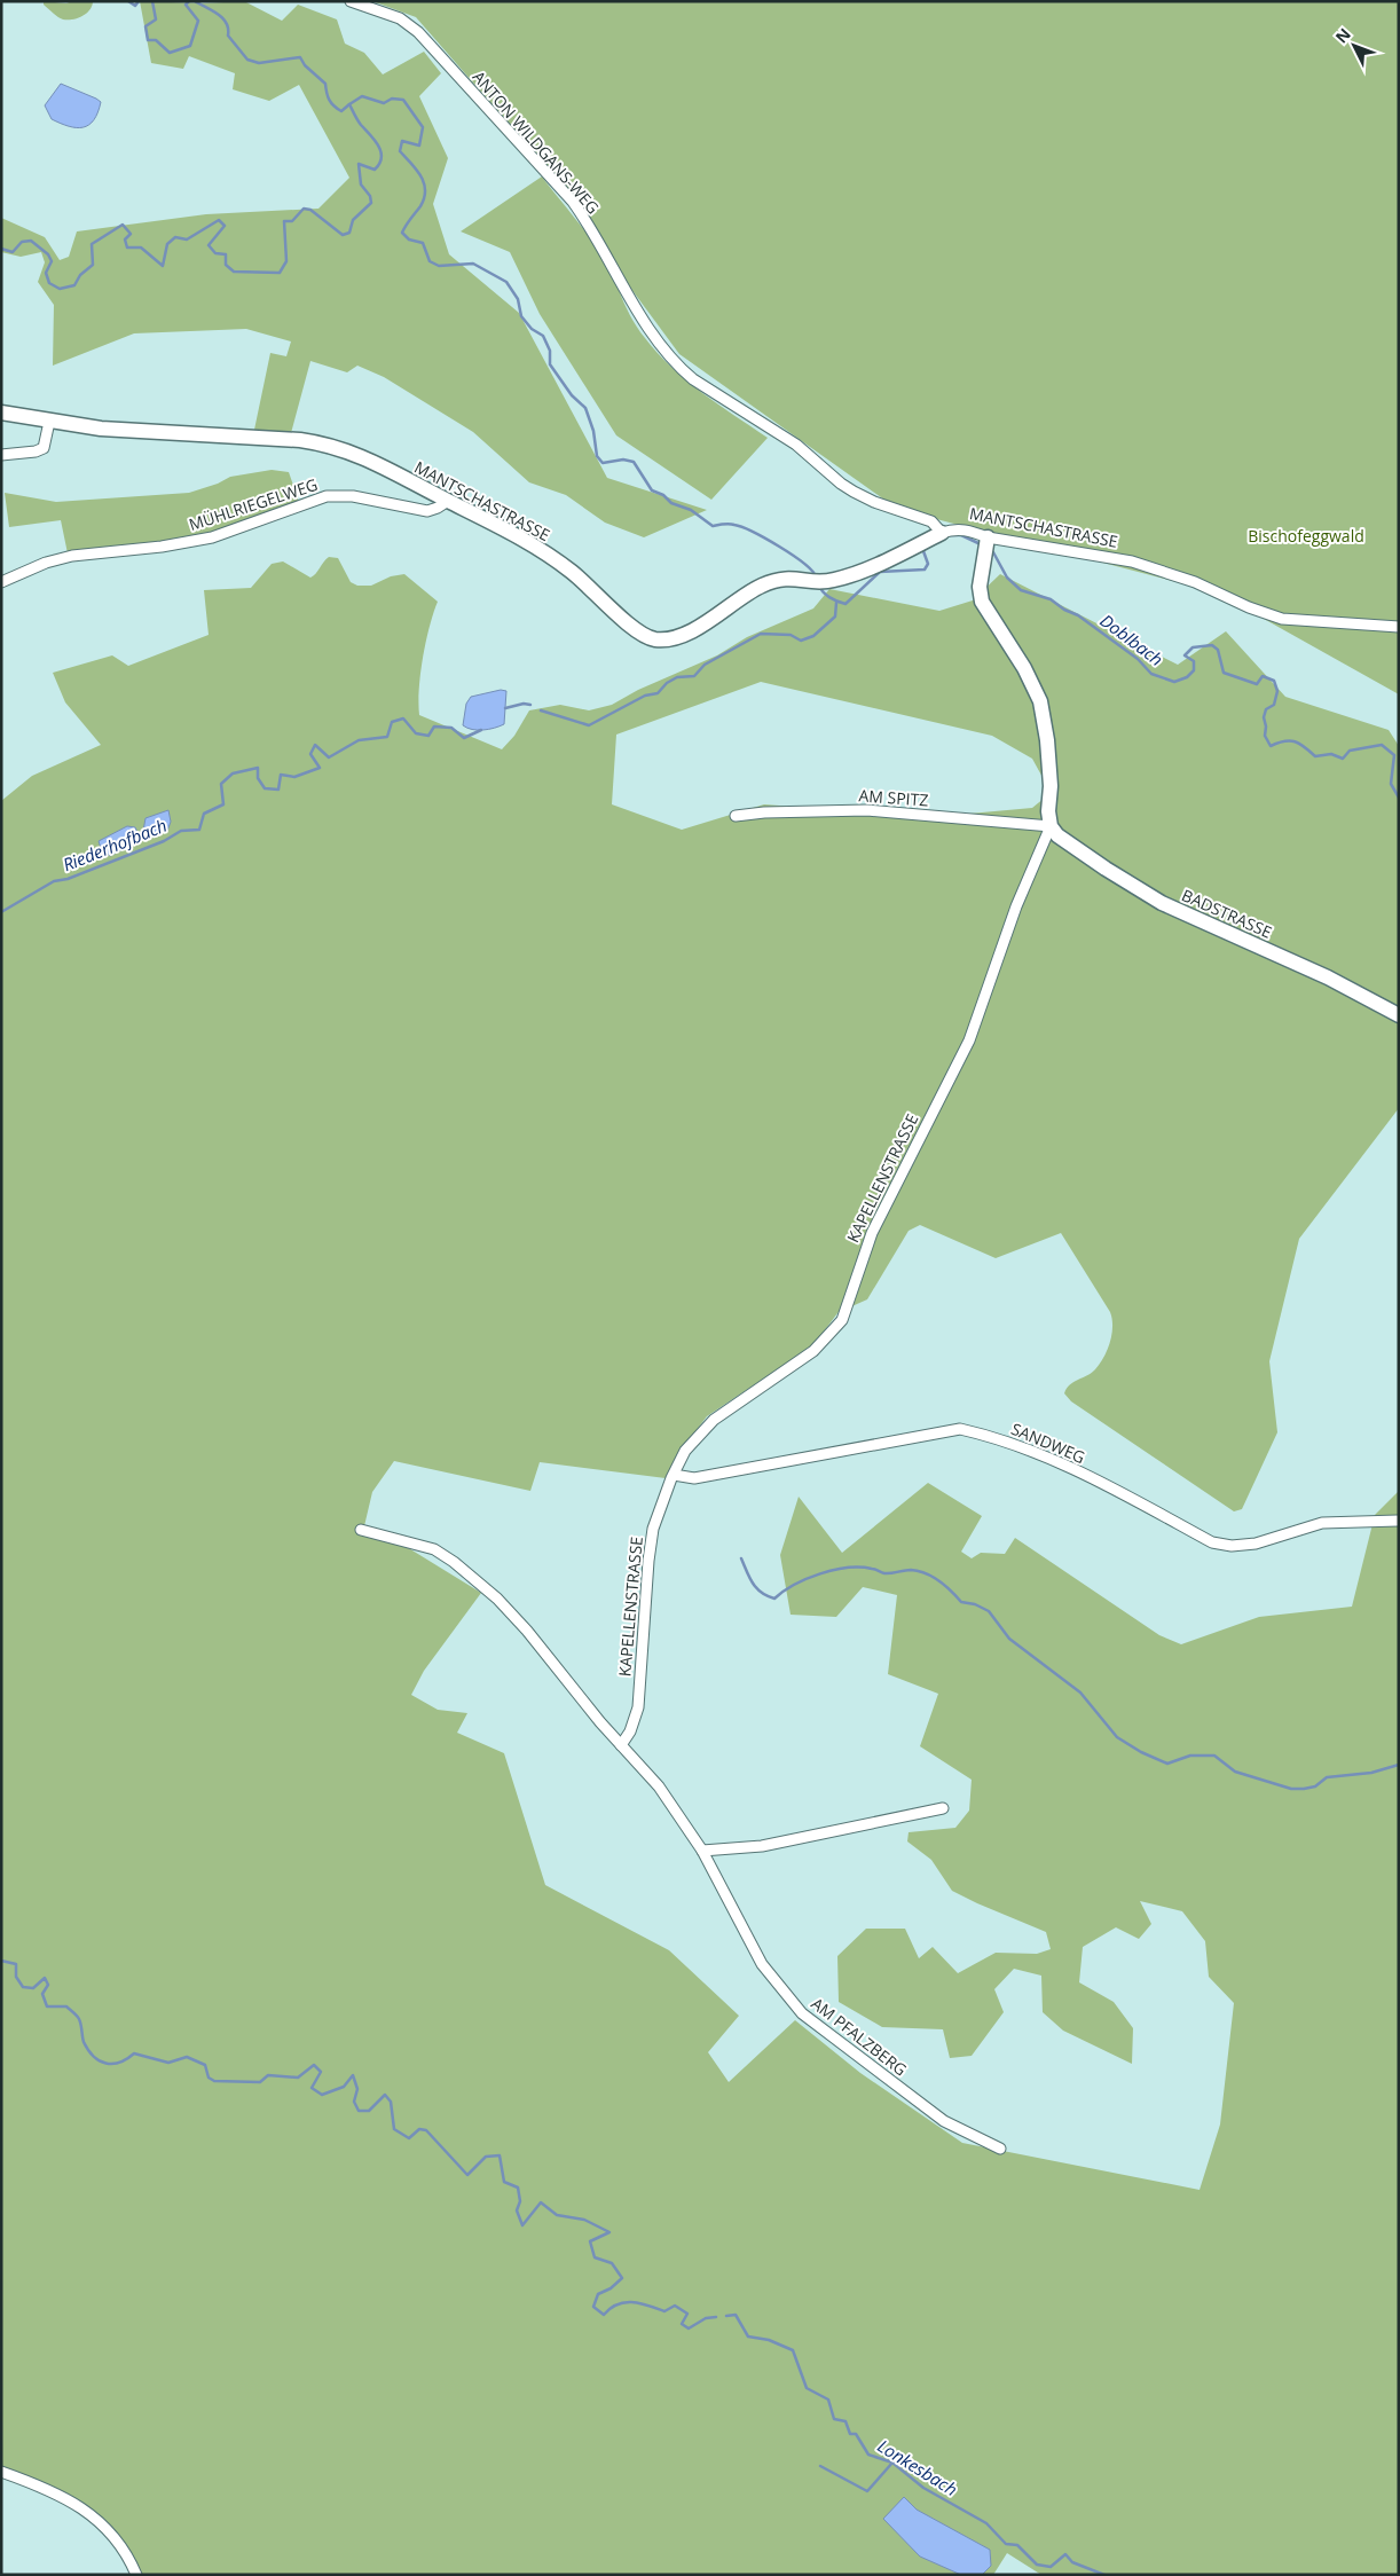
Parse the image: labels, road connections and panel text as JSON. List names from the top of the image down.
{
  "streets": {
    "street": [
      "ANTON WILDGANS-WEG",
      "MANTSCHASTRASSE",
      "MÜHLRIEGELWEG",
      "AM SPITZ",
      "BADSTRASSE",
      "KAPELLENSTRASSE",
      "SANDWEG",
      "AM PFALZBERG"
    ]
  },
  "crossings": [
    ["ANTON WILDGANS-WEG", "MANTSCHASTRASSE"],
    ["MANTSCHASTRASSE", "MÜHLRIEGELWEG"],
    ["MANTSCHASTRASSE", "KAPELLENSTRASSE"],
    ["AM SPITZ", "BADSTRASSE"],
    ["AM SPITZ", "KAPELLENSTRASSE"],
    ["BADSTRASSE", "KAPELLENSTRASSE"],
    ["KAPELLENSTRASSE", "SANDWEG"],
    ["KAPELLENSTRASSE", "AM PFALZBERG"]
  ],
  "water": ["Doblbach", "Riederhofbach", "Lonkesbach"],
  "parks": ["Bischofeggwald"],
  "north": "top left"
}
